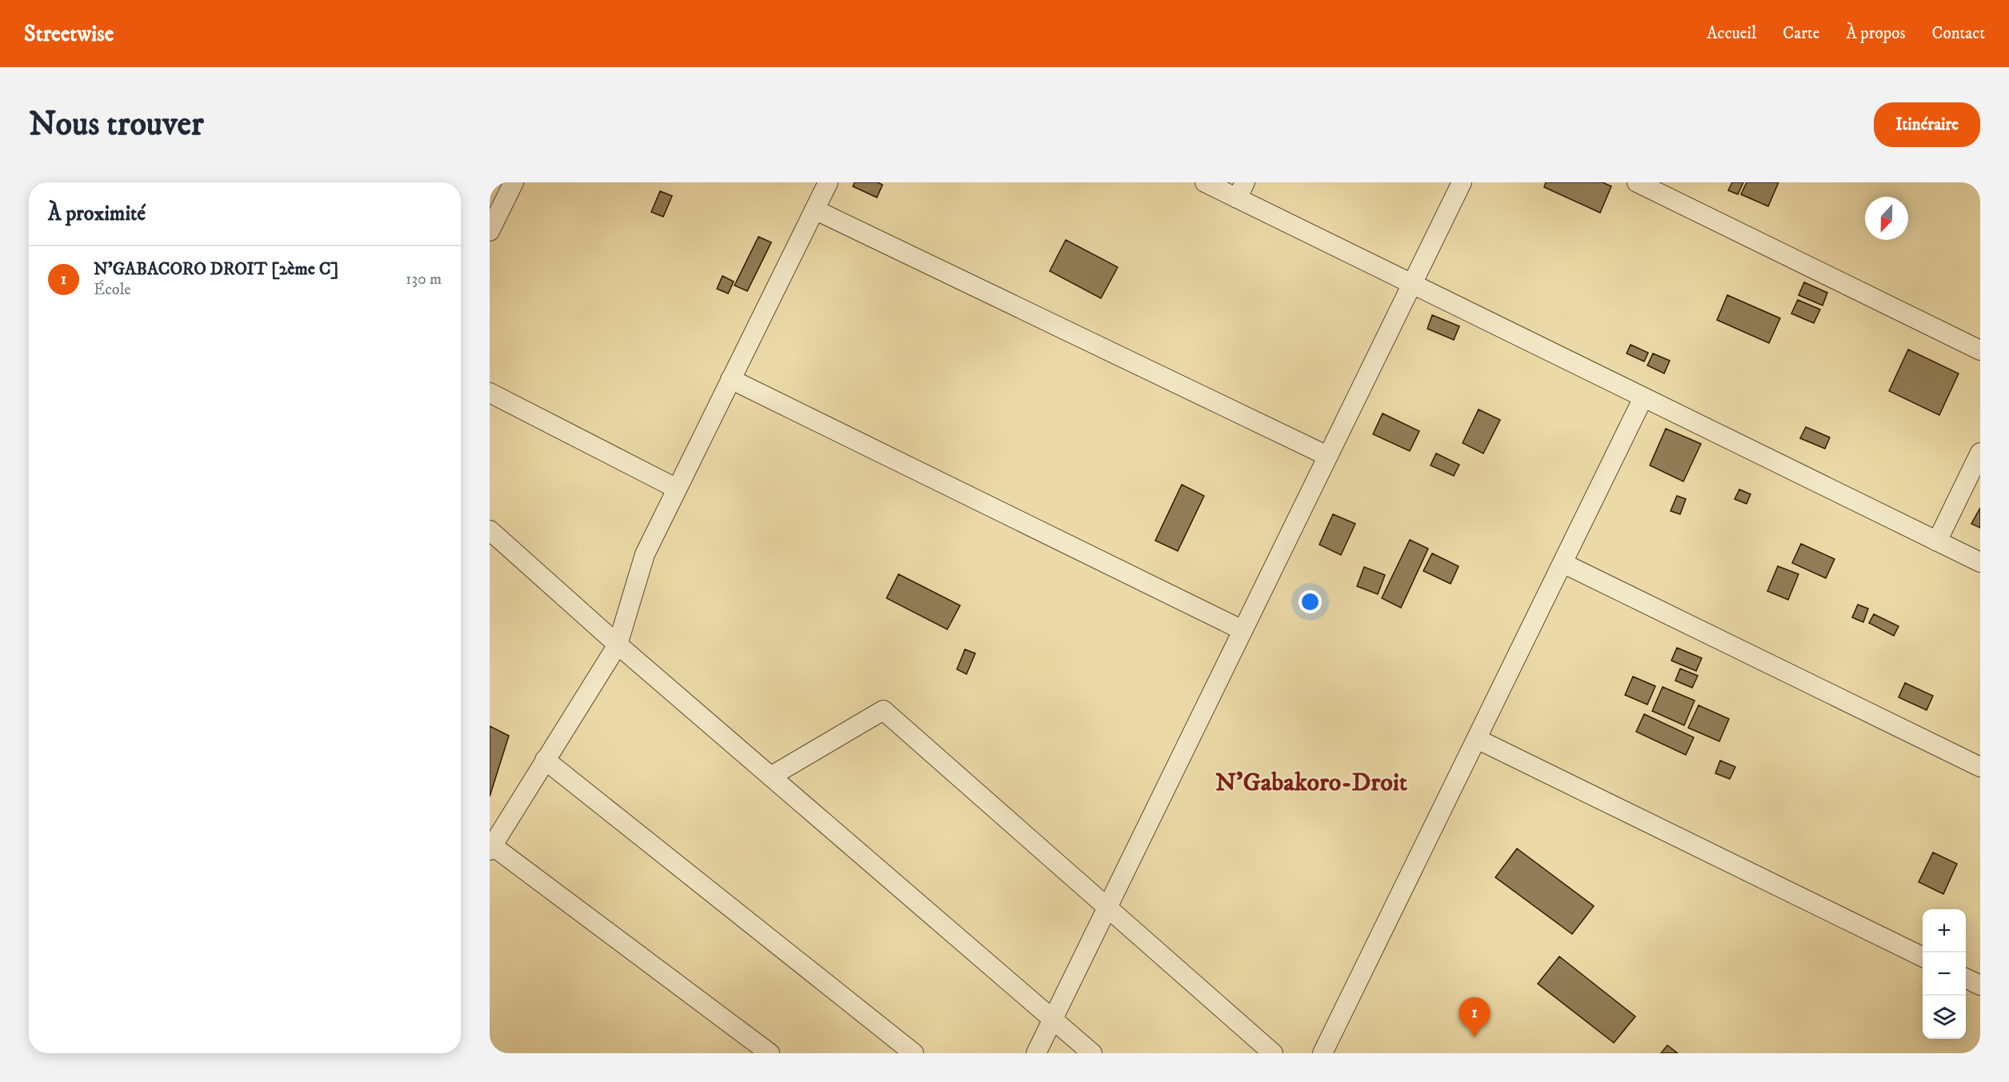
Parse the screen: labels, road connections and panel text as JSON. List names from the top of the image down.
{
  "districts": ["N'Gabakoro-Droit"],
  "north": "bottom",
  "page": {
    "header": "Streetwise",
    "nav": [
      "Accueil",
      "Carte",
      "À propos",
      "Contact"
    ],
    "buttons": "Itinéraire",
    "title": "Nous trouver",
    "heading": "À proximité",
    "list": [
      {
        "mark": "1",
        "name": "N'GABACORO DROIT [2ème C]",
        "note": "École",
        "value": "130 m"
      }
    ],
    "map_buttons": ["+", "−"],
    "pins": "1"
  }
}
